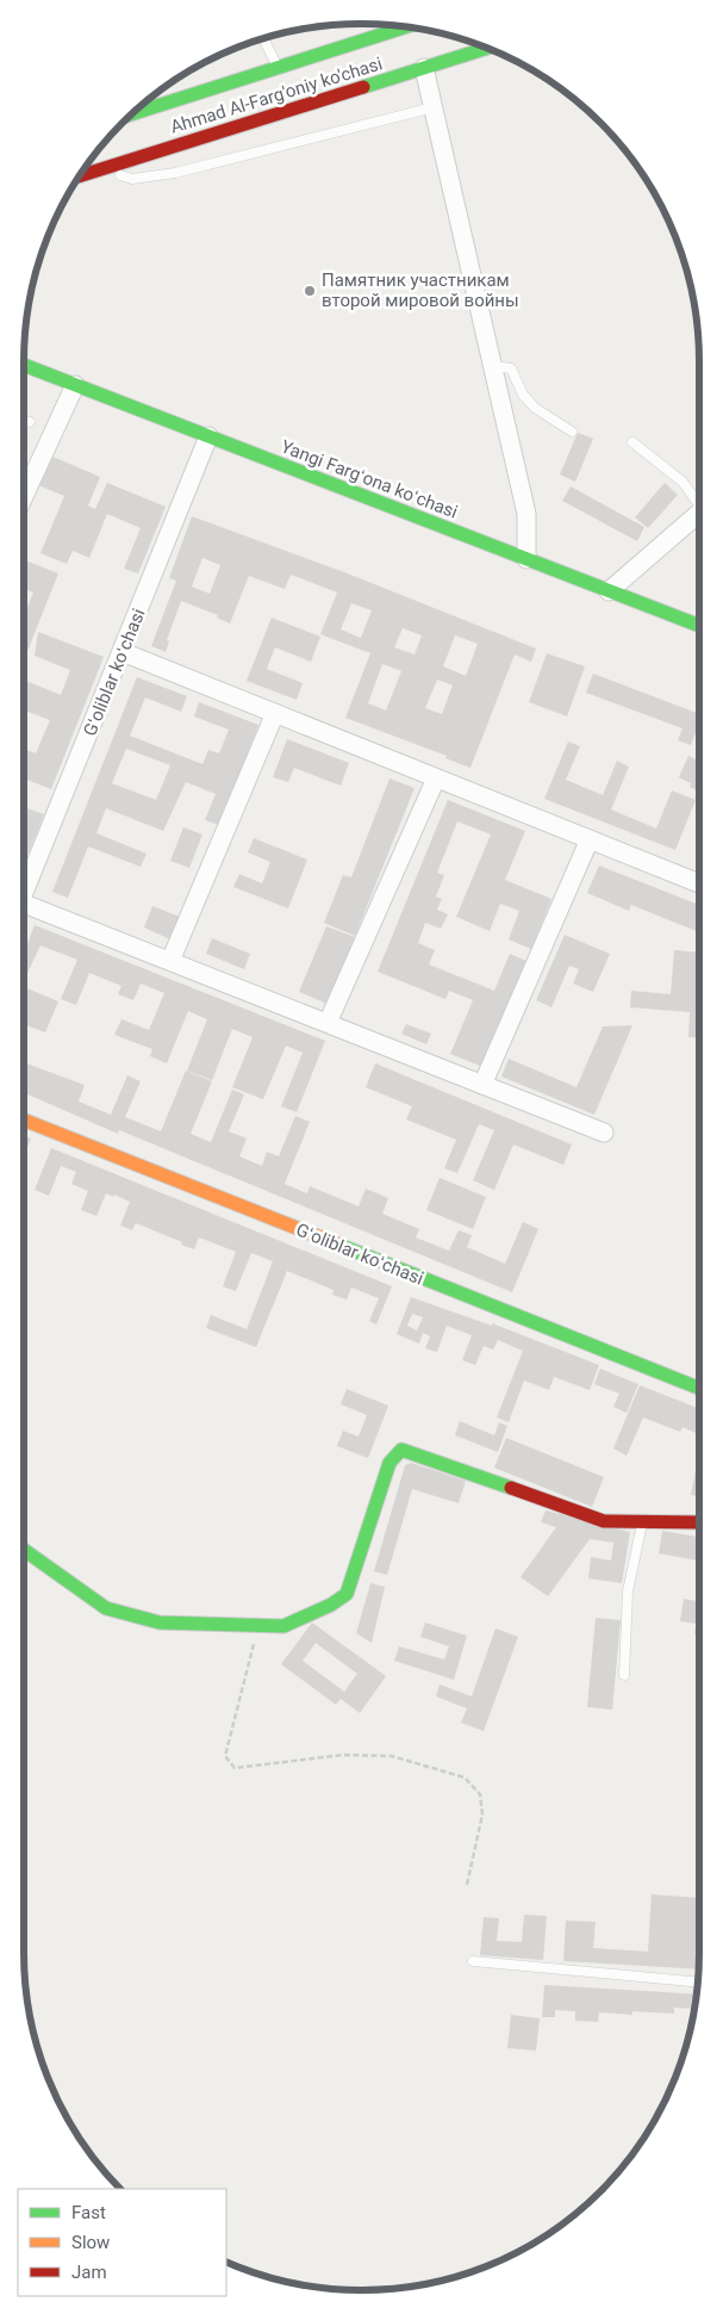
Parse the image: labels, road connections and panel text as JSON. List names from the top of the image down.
{
  "streets": {
    "main road": ["Ahmad Al-Farg'oniy ko'chasi", "Yangi Fargʻona koʻchasi", "Gʻoliblar koʻchasi"]
  },
  "crossings": [
    ["Yangi Fargʻona koʻchasi", "Gʻoliblar koʻchasi"]
  ],
  "places": ["Памятник участникам второй мировой войны"],
  "legend": ["Fast", "Slow", "Jam"]
}
